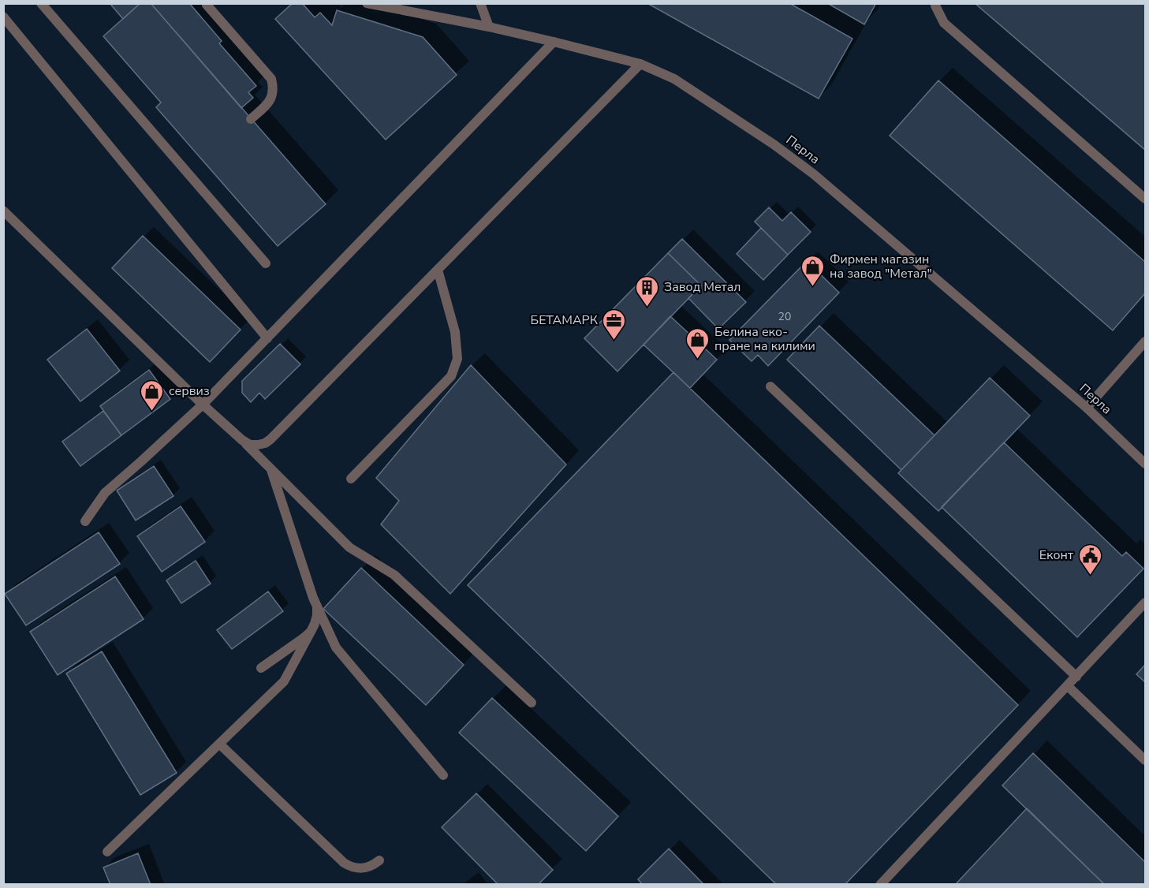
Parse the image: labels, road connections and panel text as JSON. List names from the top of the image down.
{
  "streets": {
    "street": ["Перла"]
  },
  "places": {
    "shop": ["Фирмен магазин на завод \"Метал\"", "Белина еко- пране на килими", "сервиз"],
    "building": ["Завод Метал"],
    "office": ["БЕТАМАРК"],
    "public building": ["Еконт"]
  },
  "house_numbers": ["20"]
}
